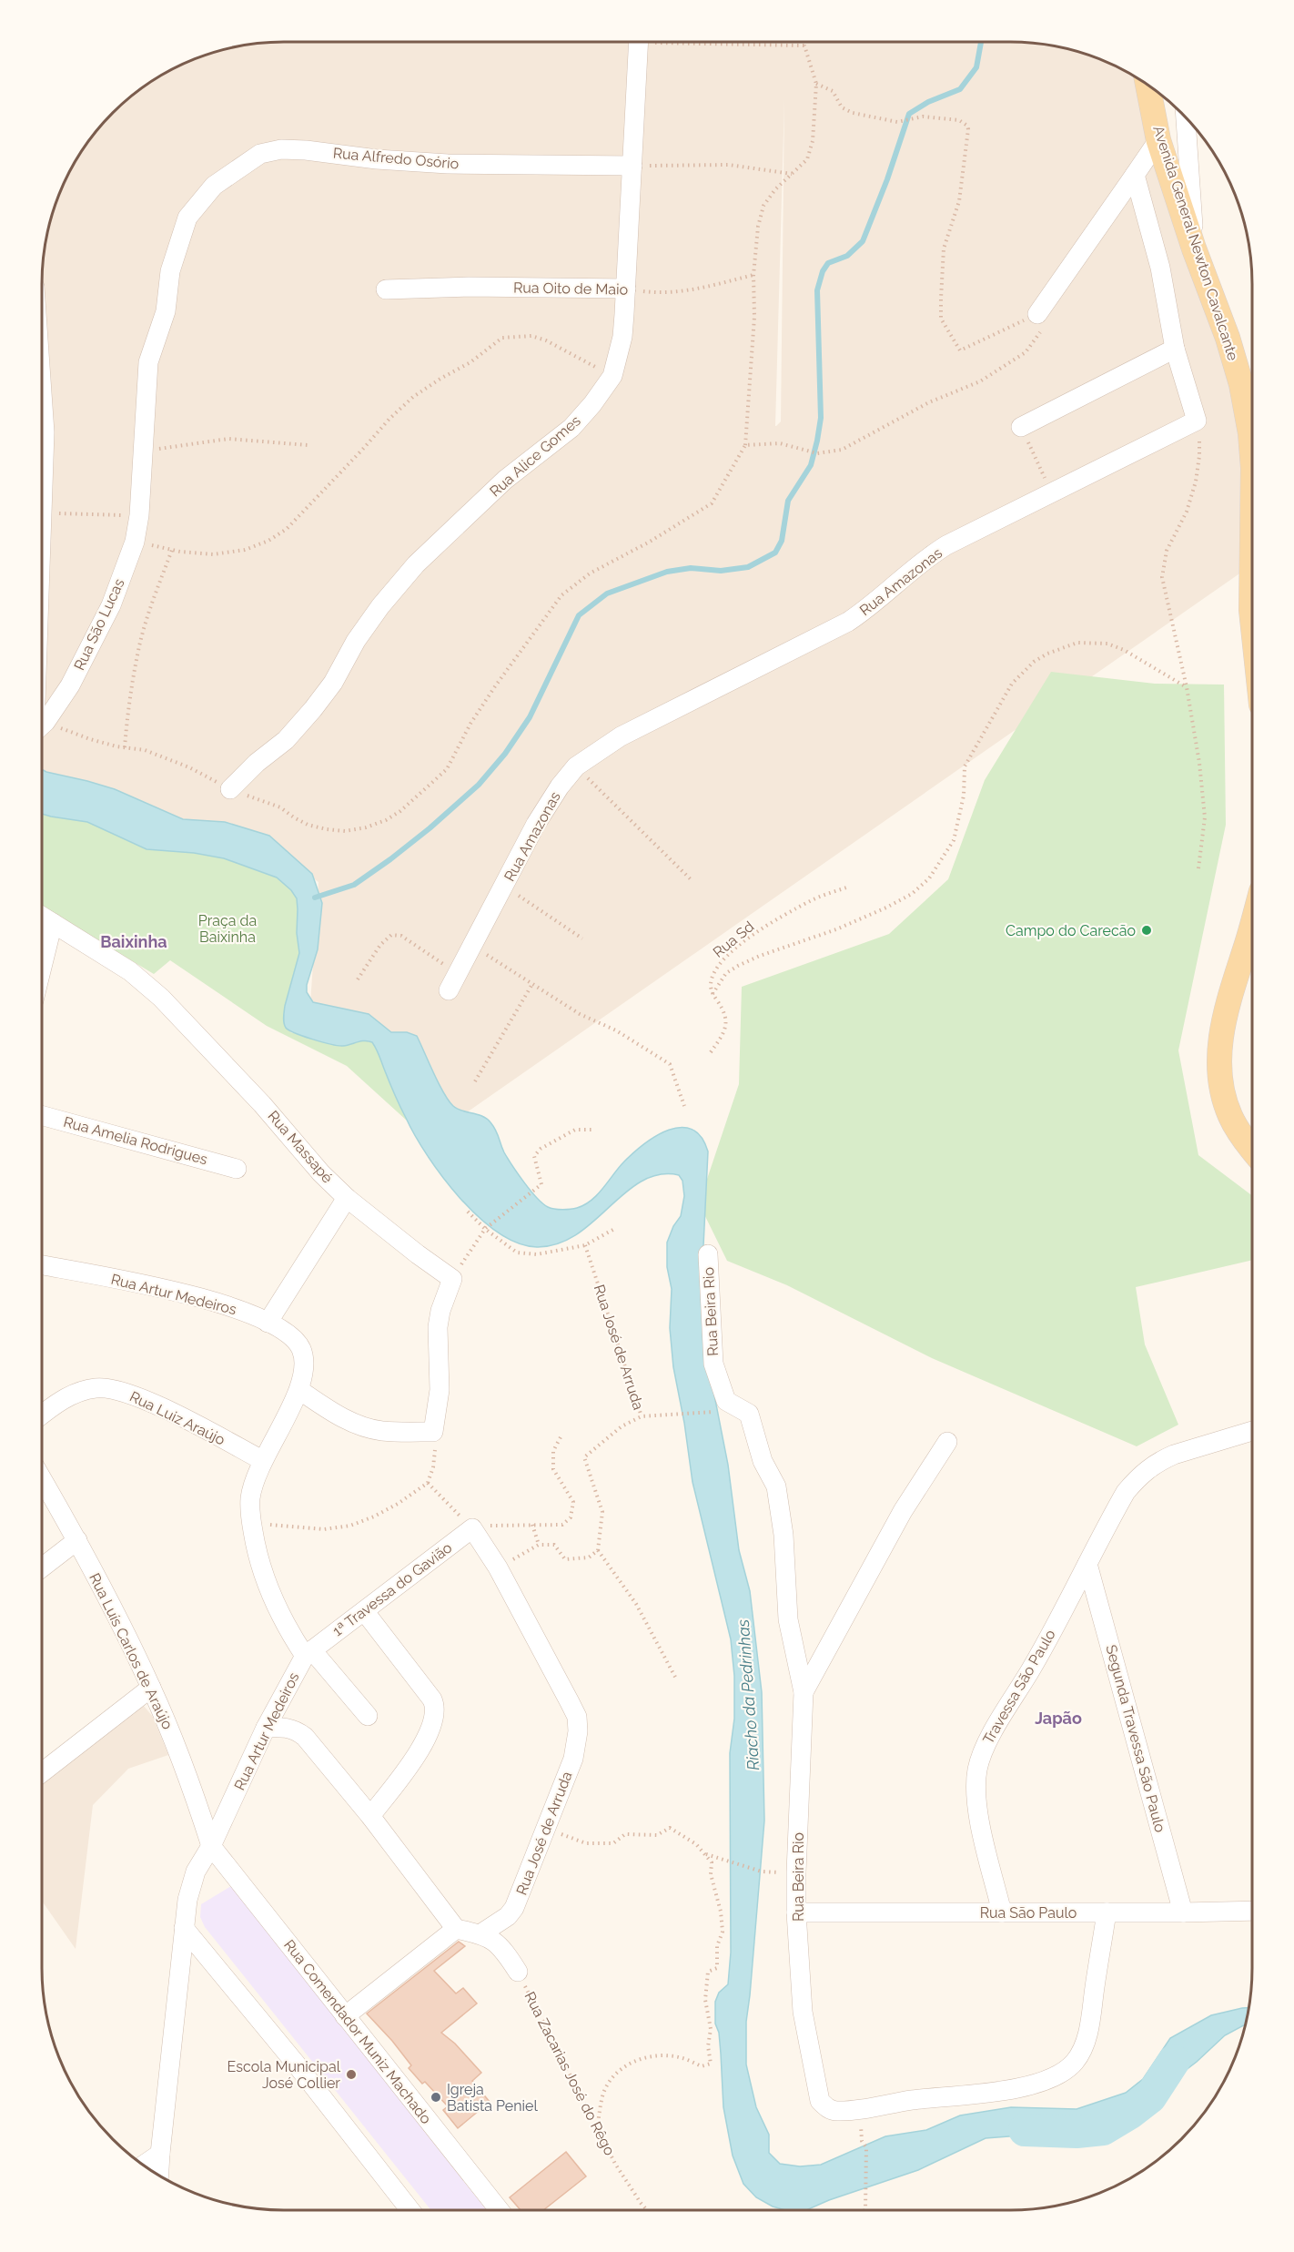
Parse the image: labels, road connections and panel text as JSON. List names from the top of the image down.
{
  "streets": {
    "main road": ["Avenida General Newton Cavalcante"],
    "street": [
      "Rua Alfredo Osório",
      "Rua Oito de Maio",
      "Rua Alice Gomes",
      "Rua Amazonas",
      "Rua São Lucas",
      "Rua Amelia Rodrigues",
      "Rua Massapé",
      "Rua Artur Medeiros",
      "Rua Beira Rio",
      "Rua José de Arruda",
      "Rua Luiz Araújo",
      "1ª Travessa do Gavião",
      "Rua Luís Carlos de Araújo",
      "Travessa São Paulo",
      "Segunda Travessa São Paulo",
      "Rua São Paulo",
      "Rua Comendador Muniz Machado"
    ],
    "path": ["Rua Sd", "Rua Zacarias José do Rêgo"]
  },
  "crossings": [
    ["Rua Alfredo Osório", "Rua Alice Gomes"],
    ["Rua Alfredo Osório", "Rua São Lucas"],
    ["Rua Oito de Maio", "Rua Alice Gomes"],
    ["Rua Artur Medeiros", "Rua Luiz Araújo"],
    ["Rua Artur Medeiros", "1ª Travessa do Gavião"],
    ["Rua Artur Medeiros", "Rua Luís Carlos de Araújo"],
    ["Rua Artur Medeiros", "Rua Comendador Muniz Machado"],
    ["Rua Beira Rio", "Rua São Paulo"],
    ["Rua José de Arruda", "1ª Travessa do Gavião"],
    ["Rua Luís Carlos de Araújo", "Rua Comendador Muniz Machado"],
    ["Travessa São Paulo", "Segunda Travessa São Paulo"],
    ["Travessa São Paulo", "Rua São Paulo"],
    ["Segunda Travessa São Paulo", "Rua São Paulo"]
  ],
  "districts": ["Baixinha", "Japão"],
  "water": ["Riacho da Pedrinhas"],
  "parks": ["Praça da Baixinha"],
  "places": ["Campo do Carecão", "Escola Municipal José Collier", "Igreja Batista Peniel"]
}
